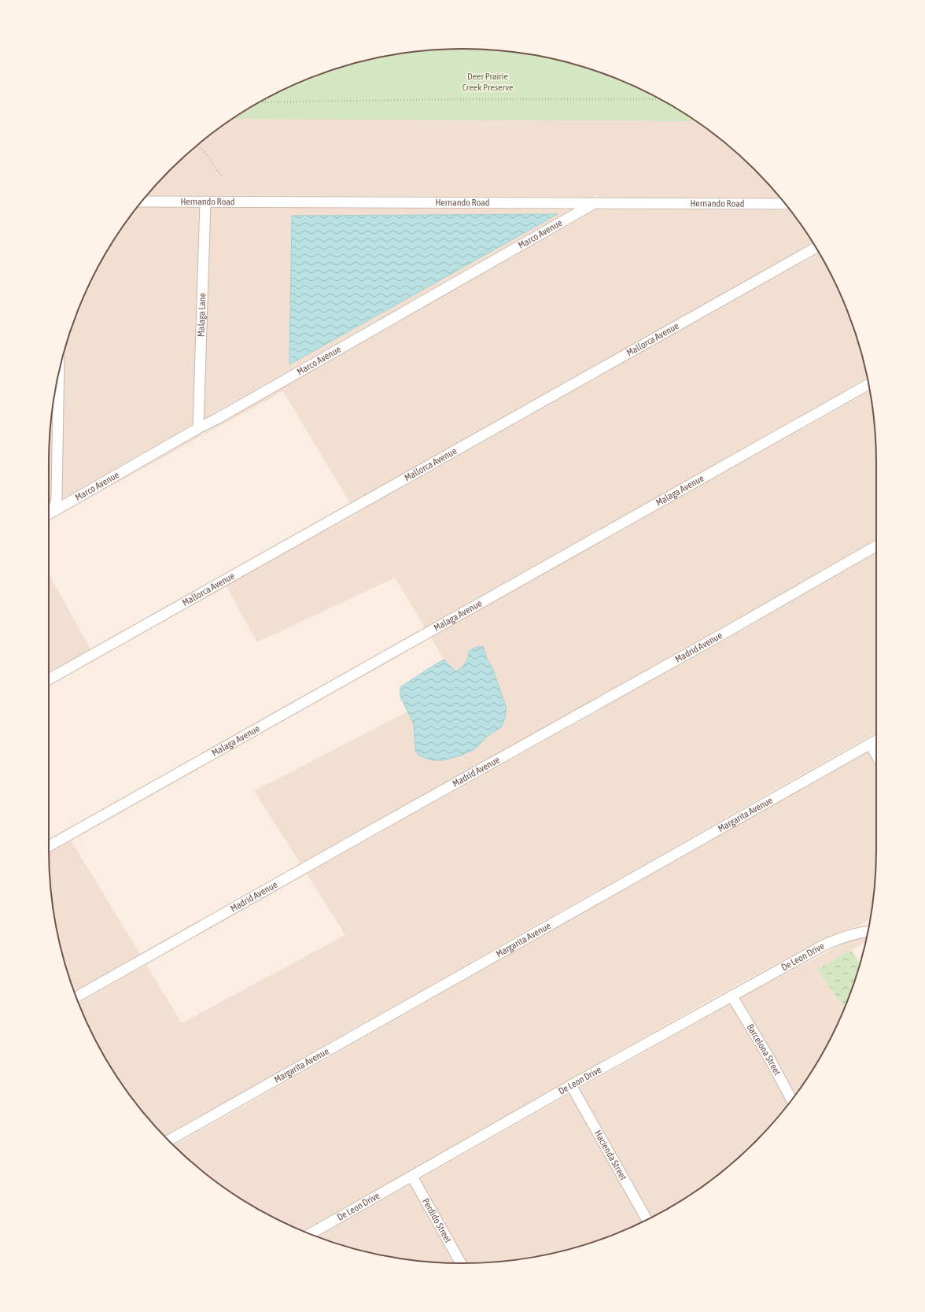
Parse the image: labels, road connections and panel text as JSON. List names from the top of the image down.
{
  "streets": {
    "street": [
      "Hernando Road",
      "Marco Avenue",
      "Malaga Lane",
      "Mallorca Avenue",
      "Malaga Avenue",
      "Madrid Avenue",
      "Margarita Avenue",
      "De Leon Drive",
      "Barcelona Street",
      "Hacienda Street",
      "Perdido Street"
    ]
  },
  "crossings": [
    ["Hernando Road", "Marco Avenue"],
    ["Hernando Road", "Malaga Lane"],
    ["Marco Avenue", "Malaga Lane"],
    ["De Leon Drive", "Barcelona Street"],
    ["De Leon Drive", "Hacienda Street"],
    ["De Leon Drive", "Perdido Street"]
  ],
  "parks": ["Deer Prairie Creek Preserve"]
}
